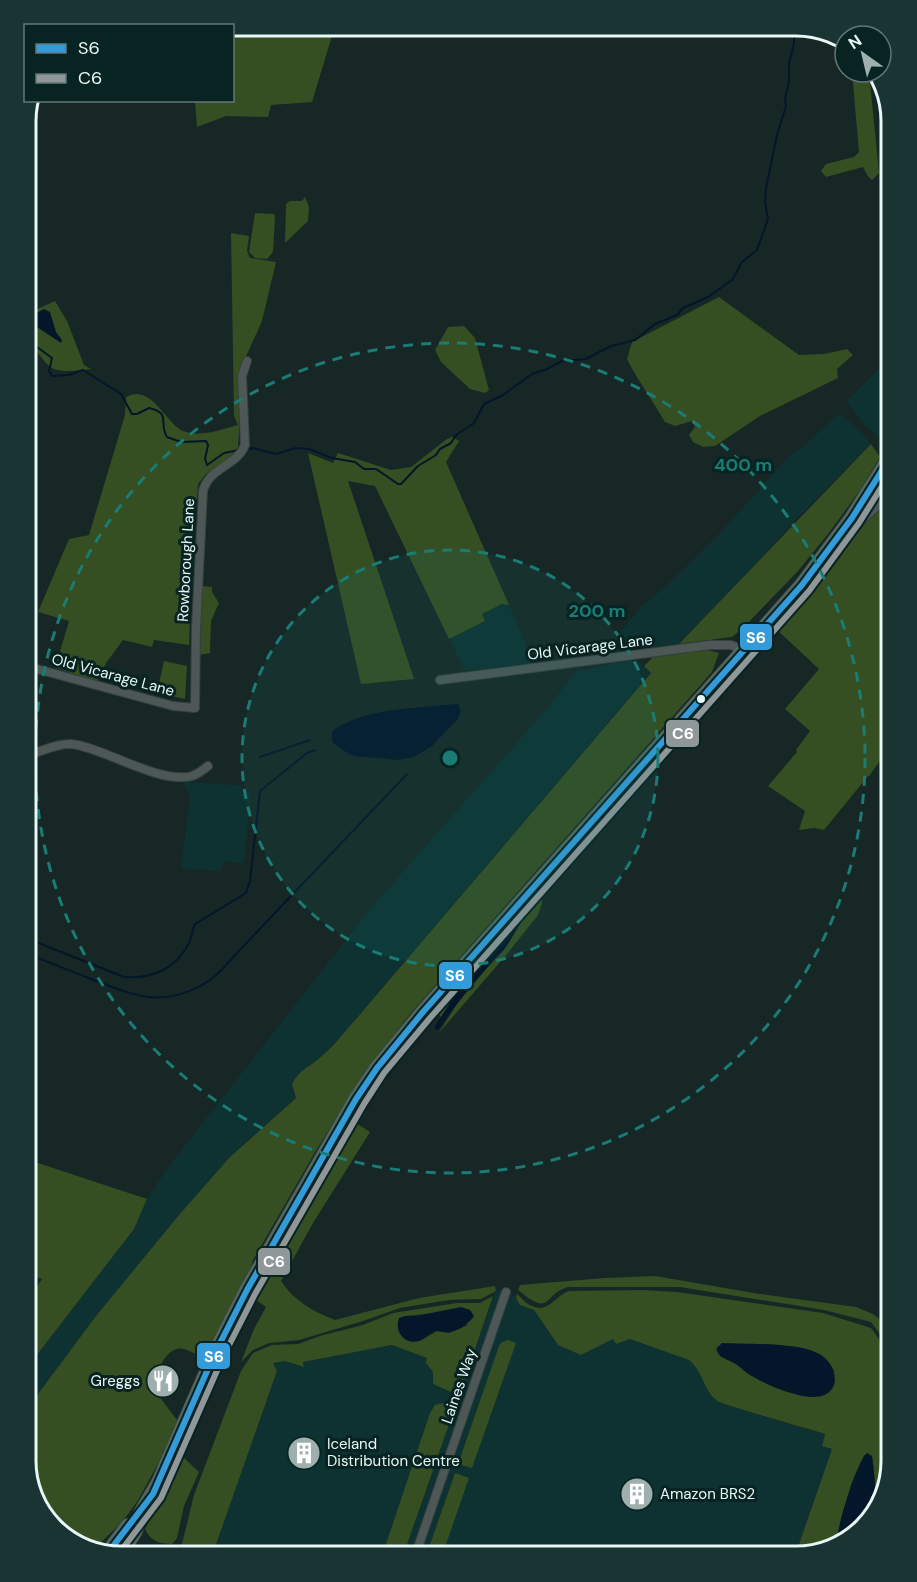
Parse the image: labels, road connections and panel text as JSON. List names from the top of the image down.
{
  "streets": {
    "street": ["Rowborough Lane", "Old Vicarage Lane", "Laines Way"]
  },
  "crossings": [
    ["Rowborough Lane", "Old Vicarage Lane"]
  ],
  "places": {
    "restaurant": ["Greggs"],
    "building": ["Iceland Distribution Centre", "Amazon BRS2"]
  },
  "lines": ["transit line S6", "transit line C6"],
  "legend": ["S6", "C6"],
  "north": "top left",
  "rings": ["400 m", "200 m"]
}
